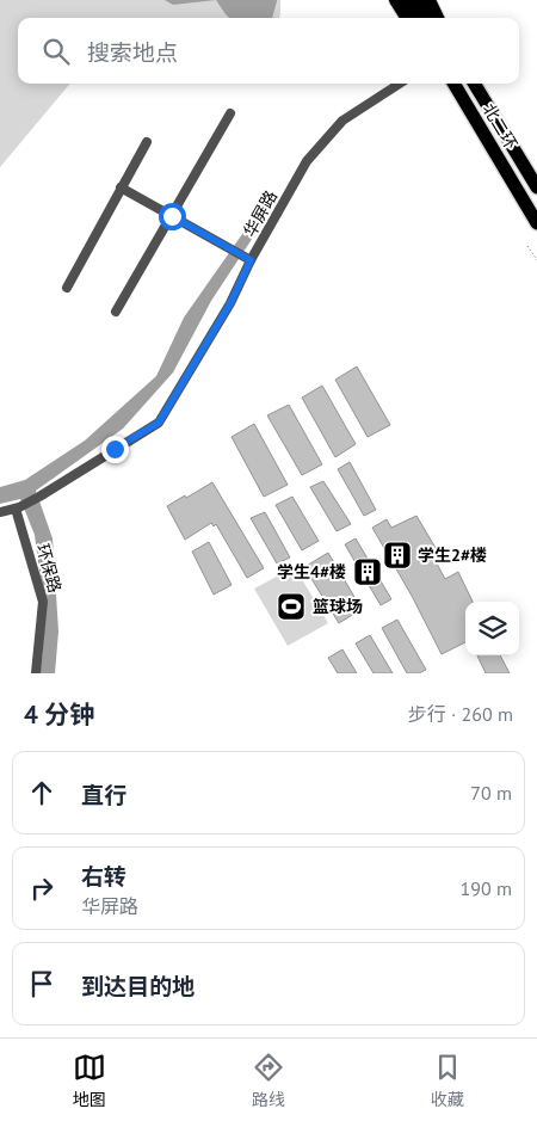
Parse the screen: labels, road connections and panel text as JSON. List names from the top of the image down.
{
  "streets": {
    "highway": ["北二环"],
    "street": ["华屏路", "环保路"]
  },
  "crossings": [
    ["华屏路", "环保路"]
  ],
  "places": {
    "building": ["学生2#楼", "学生4#楼"],
    "sports": ["篮球场"]
  },
  "page": {
    "search": "搜索地点",
    "heading": ["4 分钟", "步行 · 260 m"],
    "list": [
      ["直行", "70 m"],
      ["右转", "华屏路", "190 m"],
      "到达目的地"
    ],
    "nav": ["地图", "路线", "收藏"]
  }
}
